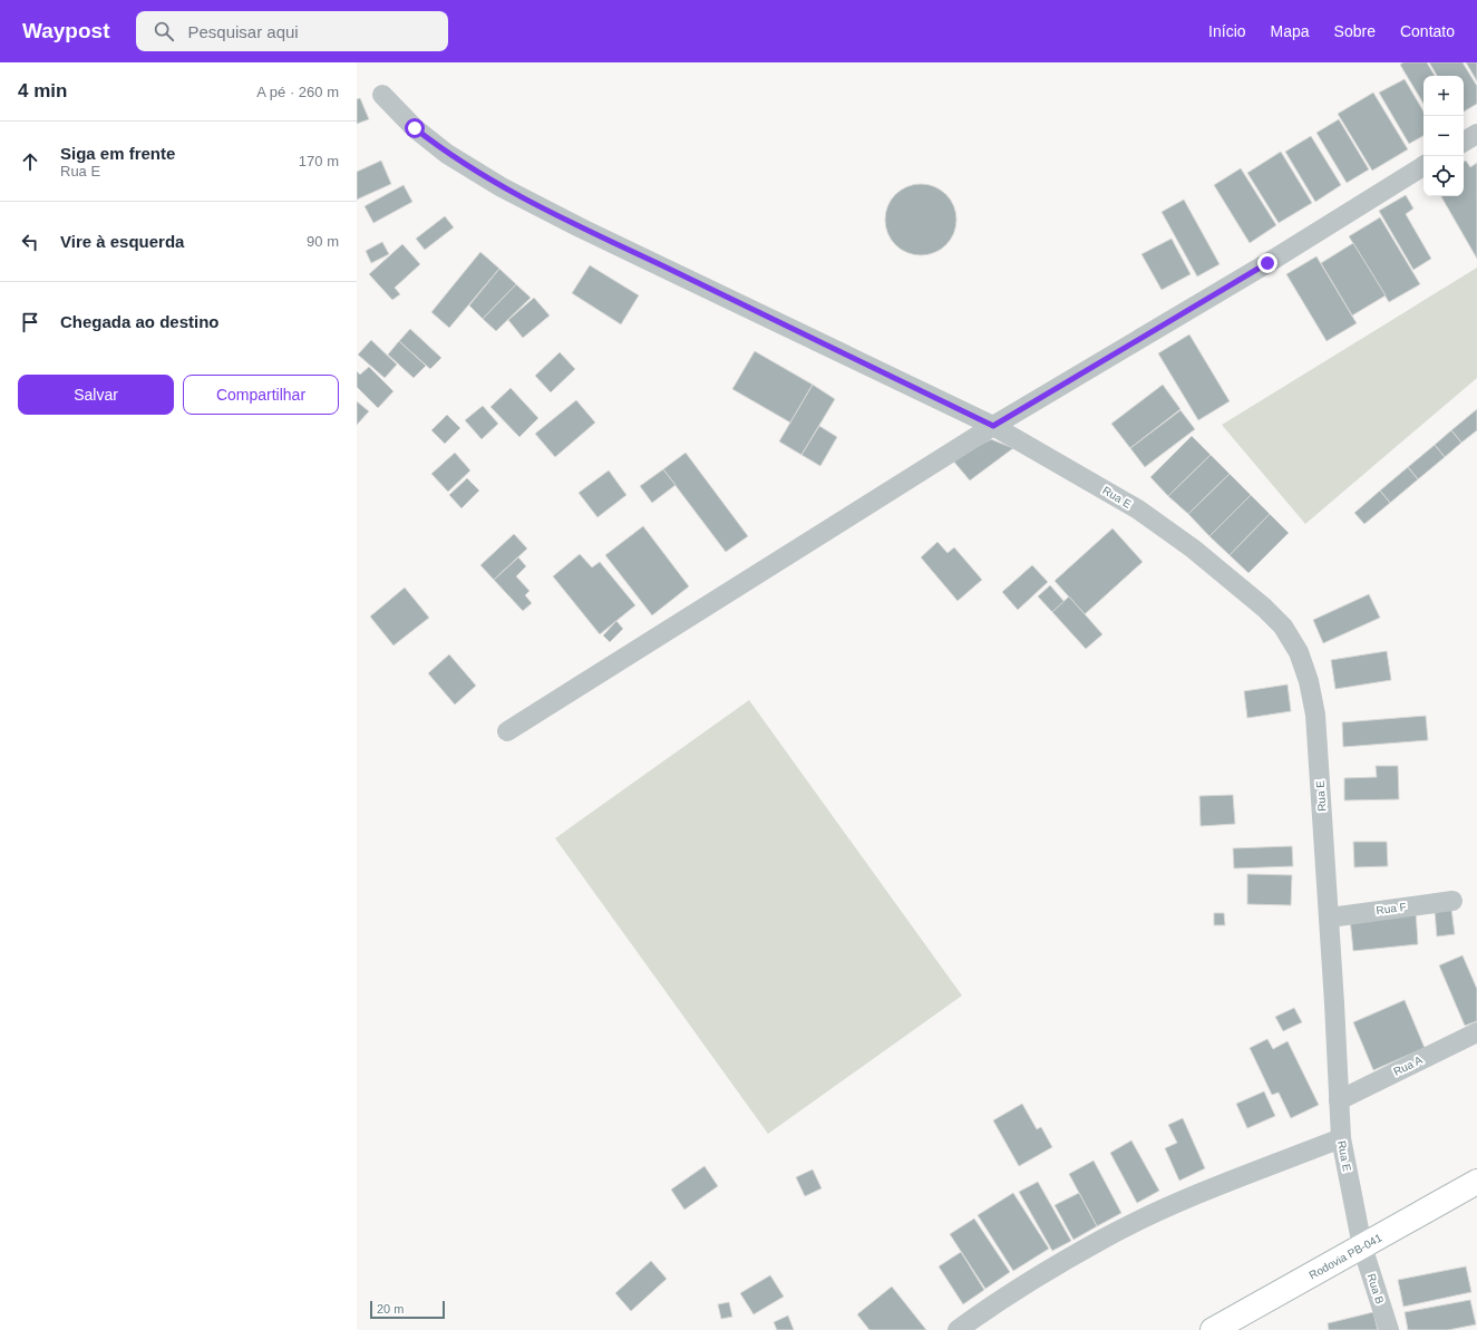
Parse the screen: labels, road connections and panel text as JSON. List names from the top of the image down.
{
  "streets": {
    "main road": ["Rodovia PB-041"],
    "street": [
      "Rua E",
      "Rua F",
      "Rua A",
      "Rua B"
    ]
  },
  "crossings": [
    ["Rua E", "Rua F"],
    ["Rua E", "Rua A"],
    ["Rua E", "Rodovia PB-041"],
    ["Rua E", "Rua B"],
    ["Rodovia PB-041", "Rua B"]
  ],
  "scale_bar": "20 m",
  "page": {
    "header": "Waypost",
    "search": "Pesquisar aqui",
    "nav": [
      "Início",
      "Mapa",
      "Sobre",
      "Contato"
    ],
    "heading": ["4 min", "A pé · 260 m"],
    "map_buttons": ["+", "−"],
    "list": [
      ["Siga em frente", "Rua E", "170 m"],
      ["Vire à esquerda", "90 m"],
      "Chegada ao destino"
    ],
    "buttons": ["Salvar", "Compartilhar"],
    "scale": "20 m"
  }
}
